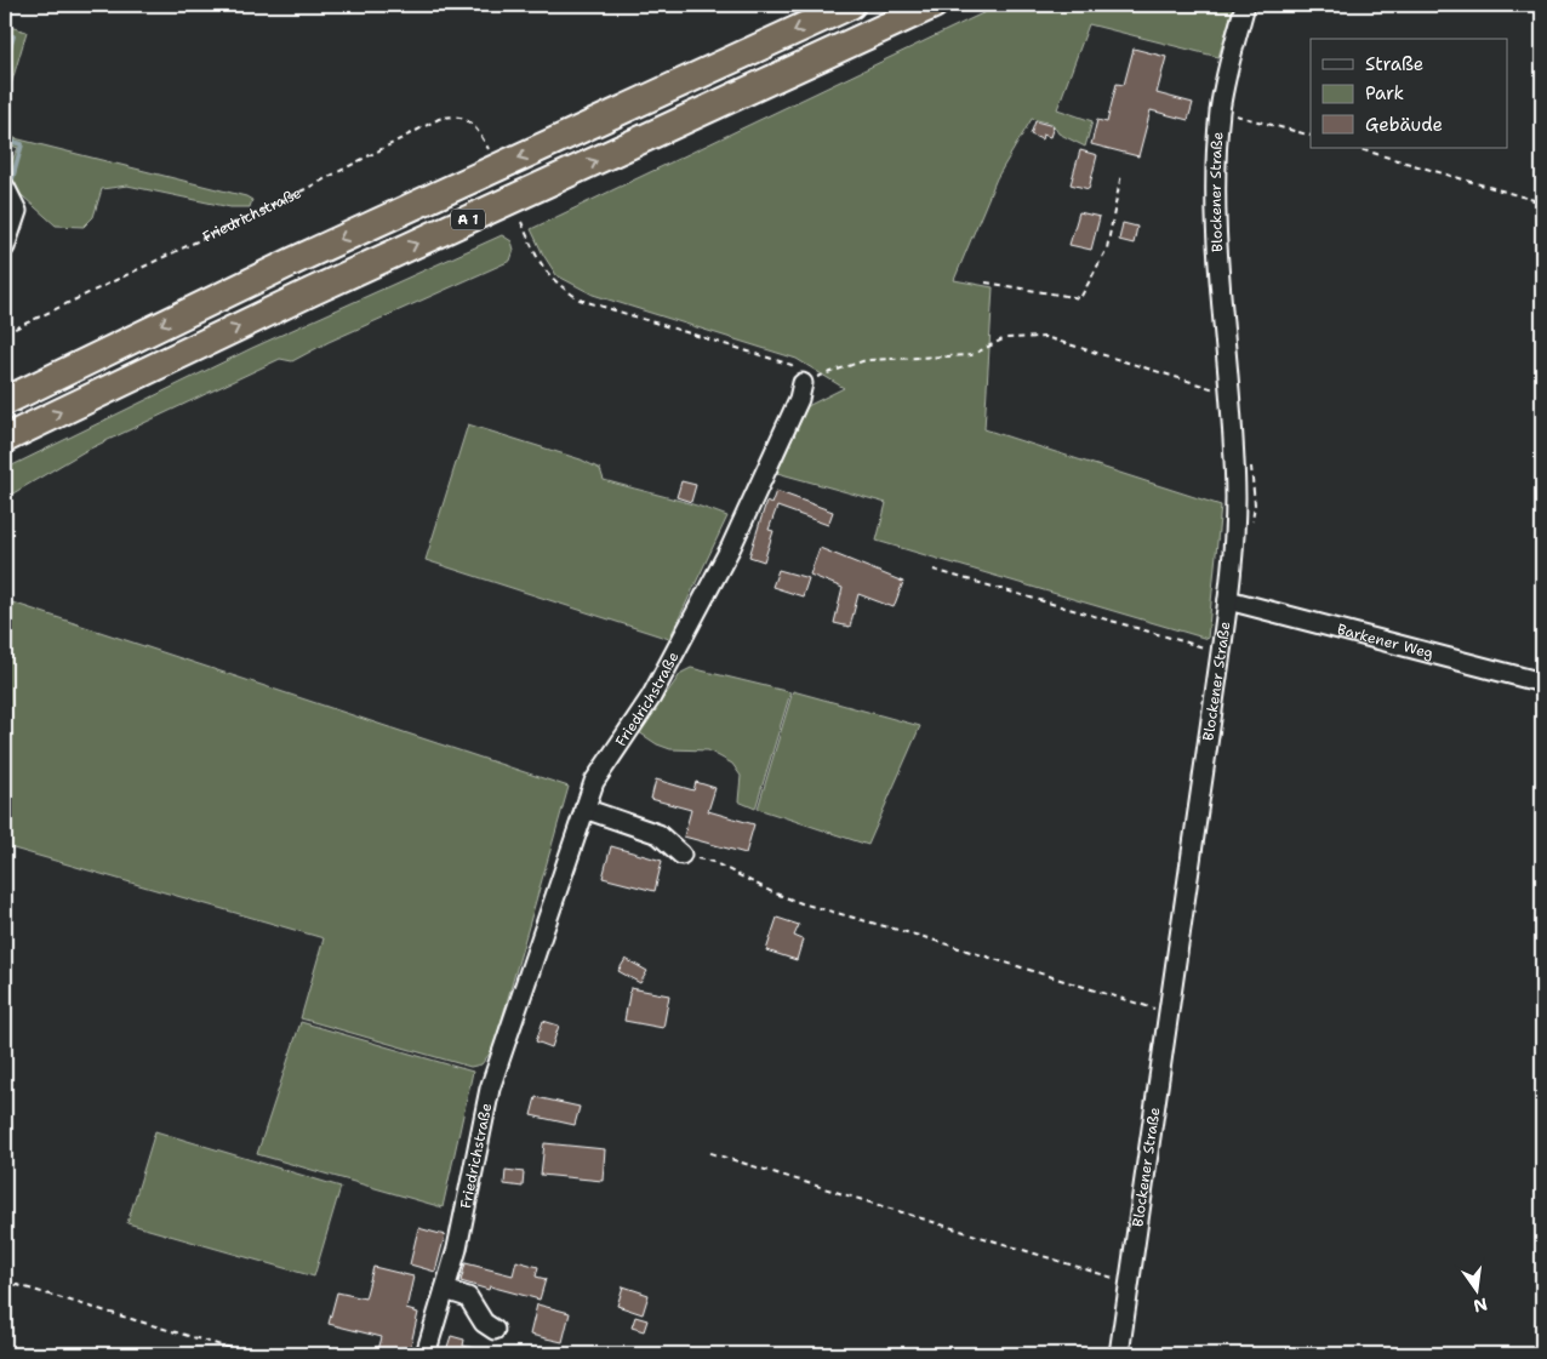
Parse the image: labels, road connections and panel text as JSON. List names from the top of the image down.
{
  "streets": {
    "highway": ["A 1"],
    "street": ["Blockener Straße", "Friedrichstraße", "Barkener Weg"]
  },
  "crossings": [
    ["Blockener Straße", "Barkener Weg"]
  ],
  "legend": ["Straße", "Park", "Gebäude"],
  "north": "bottom"
}
